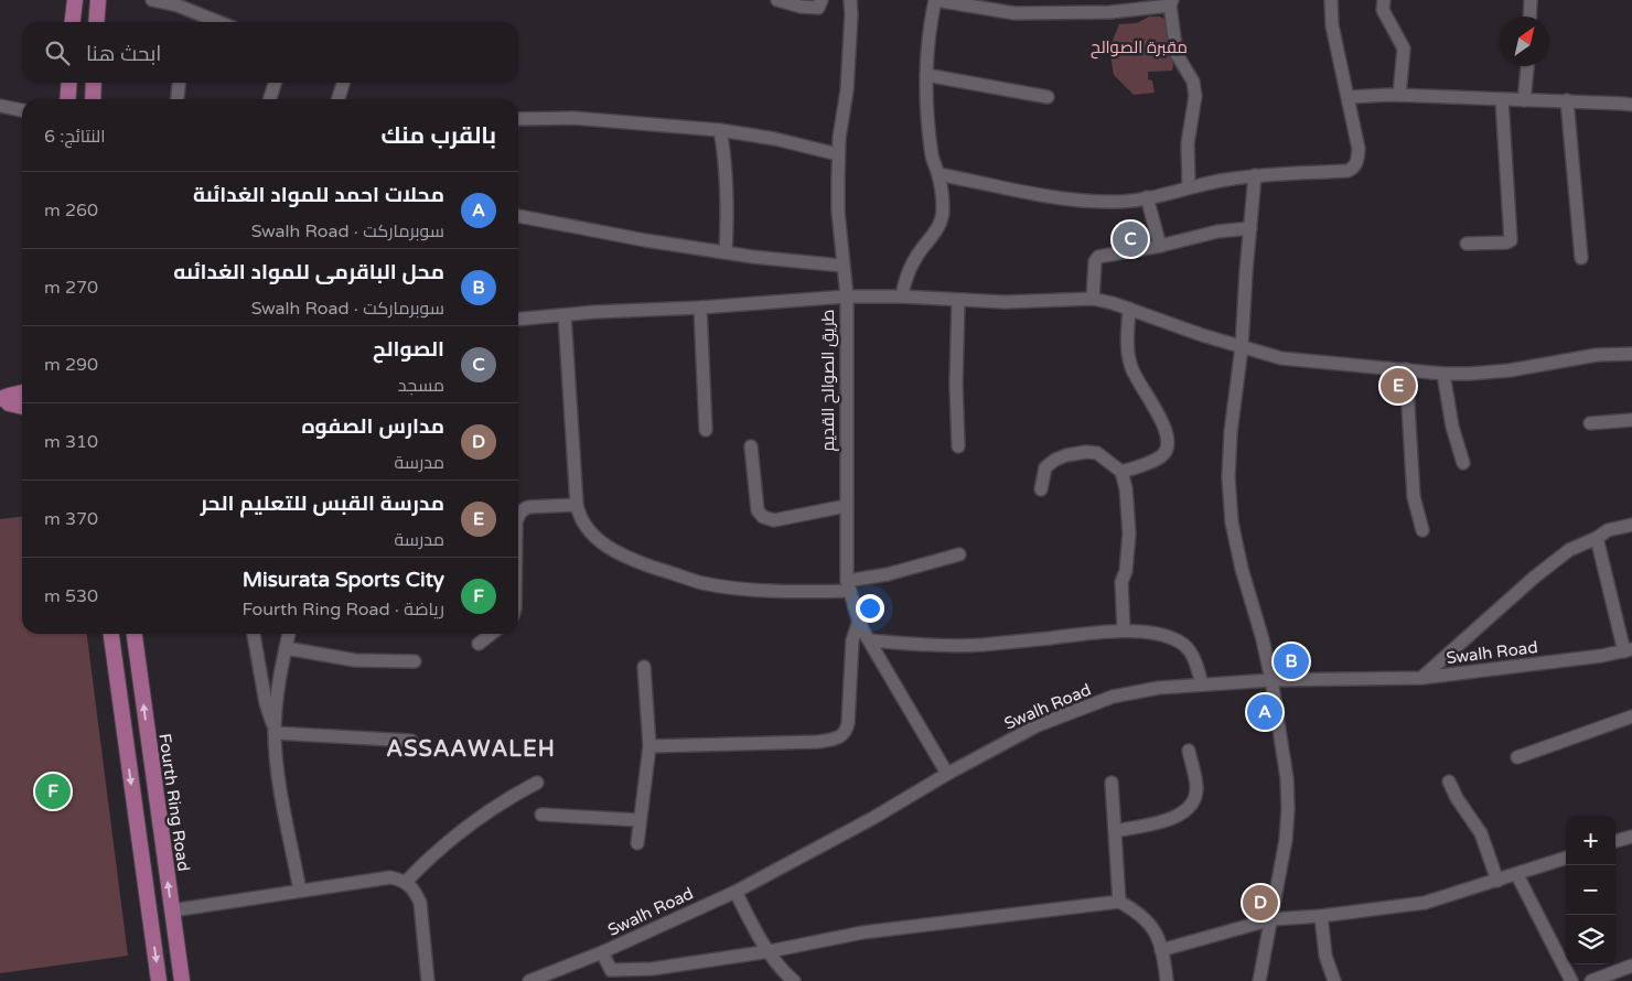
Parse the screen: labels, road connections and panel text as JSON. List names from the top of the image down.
{
  "streets": {
    "main road": ["Fourth Ring Road"],
    "street": ["طريق الصوالح القديم", "Swalh Road"]
  },
  "crossings": [
    ["طريق الصوالح القديم", "Swalh Road"]
  ],
  "districts": ["ASSAAWALEH"],
  "parks": ["مقبرة الصوالح"],
  "north": "top right",
  "page": {
    "search": "ابحث هنا",
    "heading": ["بالقرب منك", "النتائج: 6"],
    "list": [
      {
        "mark": "A",
        "name": "محلات احمد للمواد الغدائىة",
        "note": "سوبرماركت · Swalh Road",
        "value": "260 m"
      },
      {
        "mark": "B",
        "name": "محل الباقرمى للمواد الغدائىه",
        "note": "سوبرماركت · Swalh Road",
        "value": "270 m"
      },
      {
        "mark": "C",
        "name": "الصوالح",
        "note": "مسجد",
        "value": "290 m"
      },
      {
        "mark": "D",
        "name": "مدارس الصفوه",
        "note": "مدرسة",
        "value": "310 m"
      },
      {
        "mark": "E",
        "name": "مدرسة القبس للتعليم الحر",
        "note": "مدرسة",
        "value": "370 m"
      },
      {
        "mark": "F",
        "name": "Misurata Sports City",
        "note": "رياضة · Fourth Ring Road",
        "value": "530 m"
      }
    ],
    "pins": [
      "C",
      "E",
      "B",
      "A",
      "F",
      "D"
    ],
    "map_buttons": ["+", "−"]
  }
}
